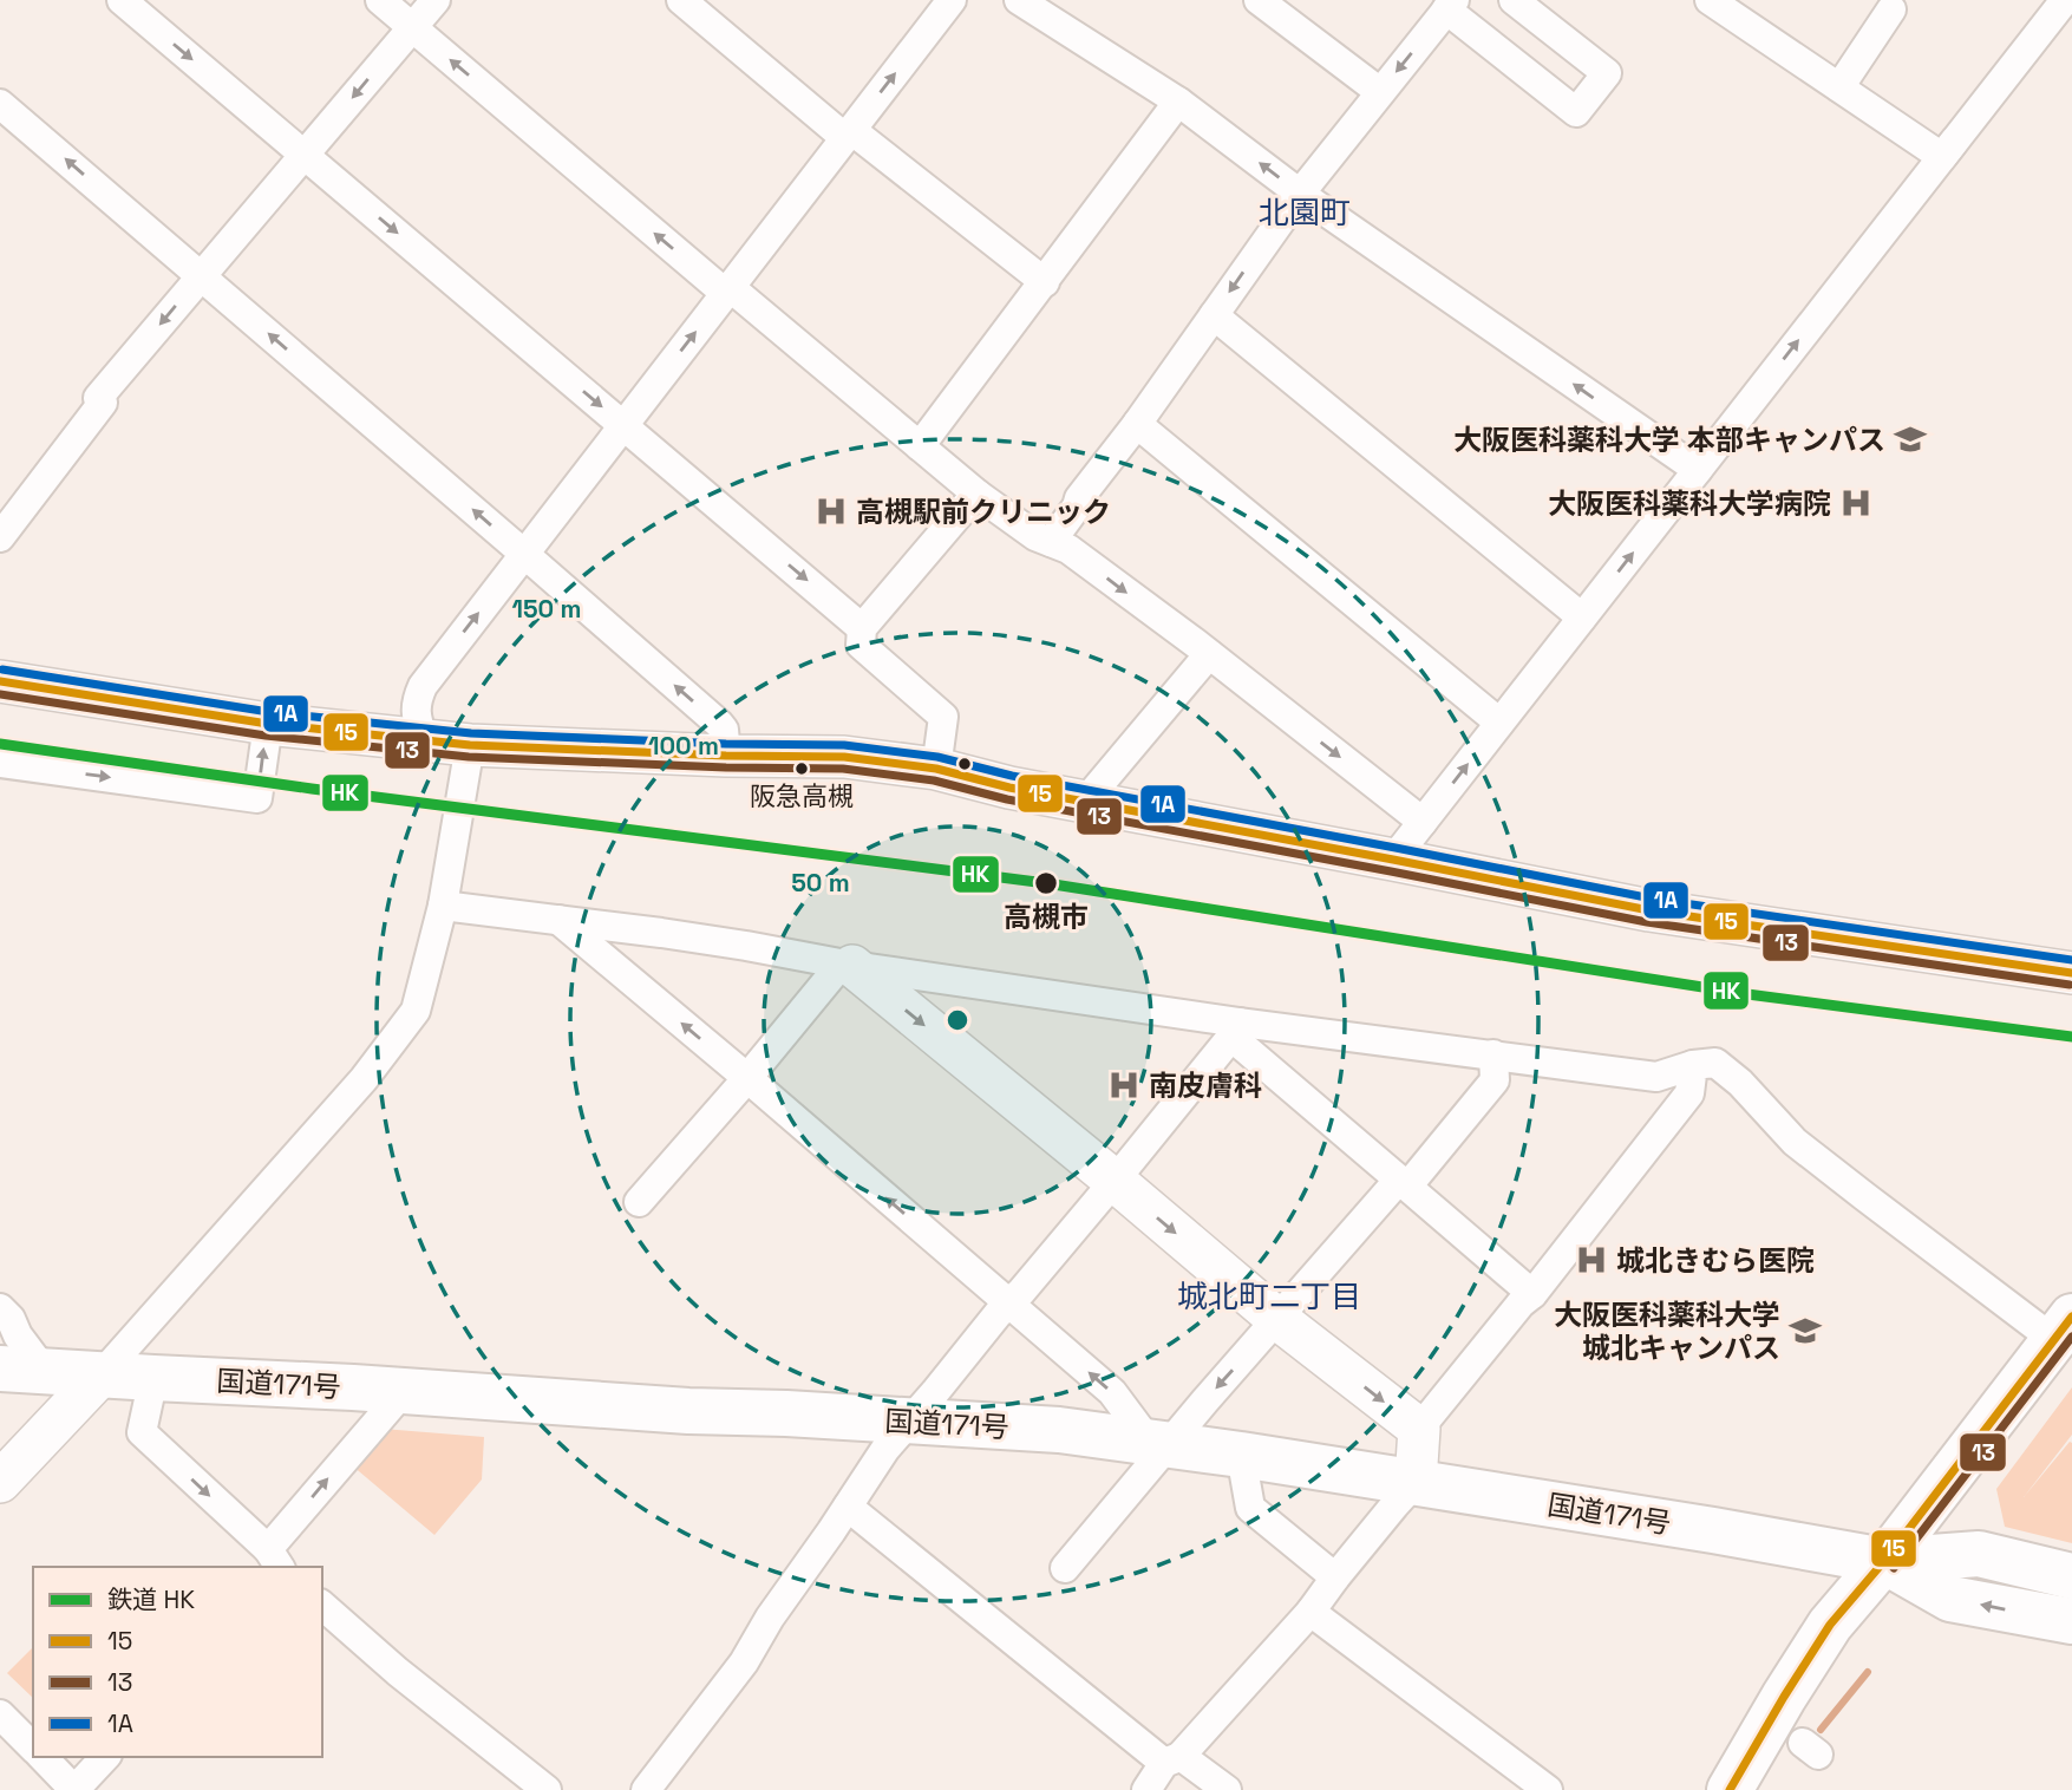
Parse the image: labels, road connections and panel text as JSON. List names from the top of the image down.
{
  "streets": {
    "main road": ["国道171号"]
  },
  "districts": ["北園町", "城北町二丁目"],
  "places": {
    "school or university": ["大阪医科薬科大学 本部キャンパス", "大阪医科薬科大学 城北キャンパス"],
    "hospital": [
      "大阪医科薬科大学病院",
      "高槻駅前クリニック",
      "南皮膚科",
      "城北きむら医院"
    ],
    "other": ["阪急高槻", "高槻市"]
  },
  "lines": [
    "transit line 1A",
    "transit line 15",
    "transit line 13",
    "rail line HK"
  ],
  "legend": [
    "鉄道 HK",
    "15",
    "13",
    "1A"
  ],
  "rings": ["150 m", "100 m", "50 m"]
}
